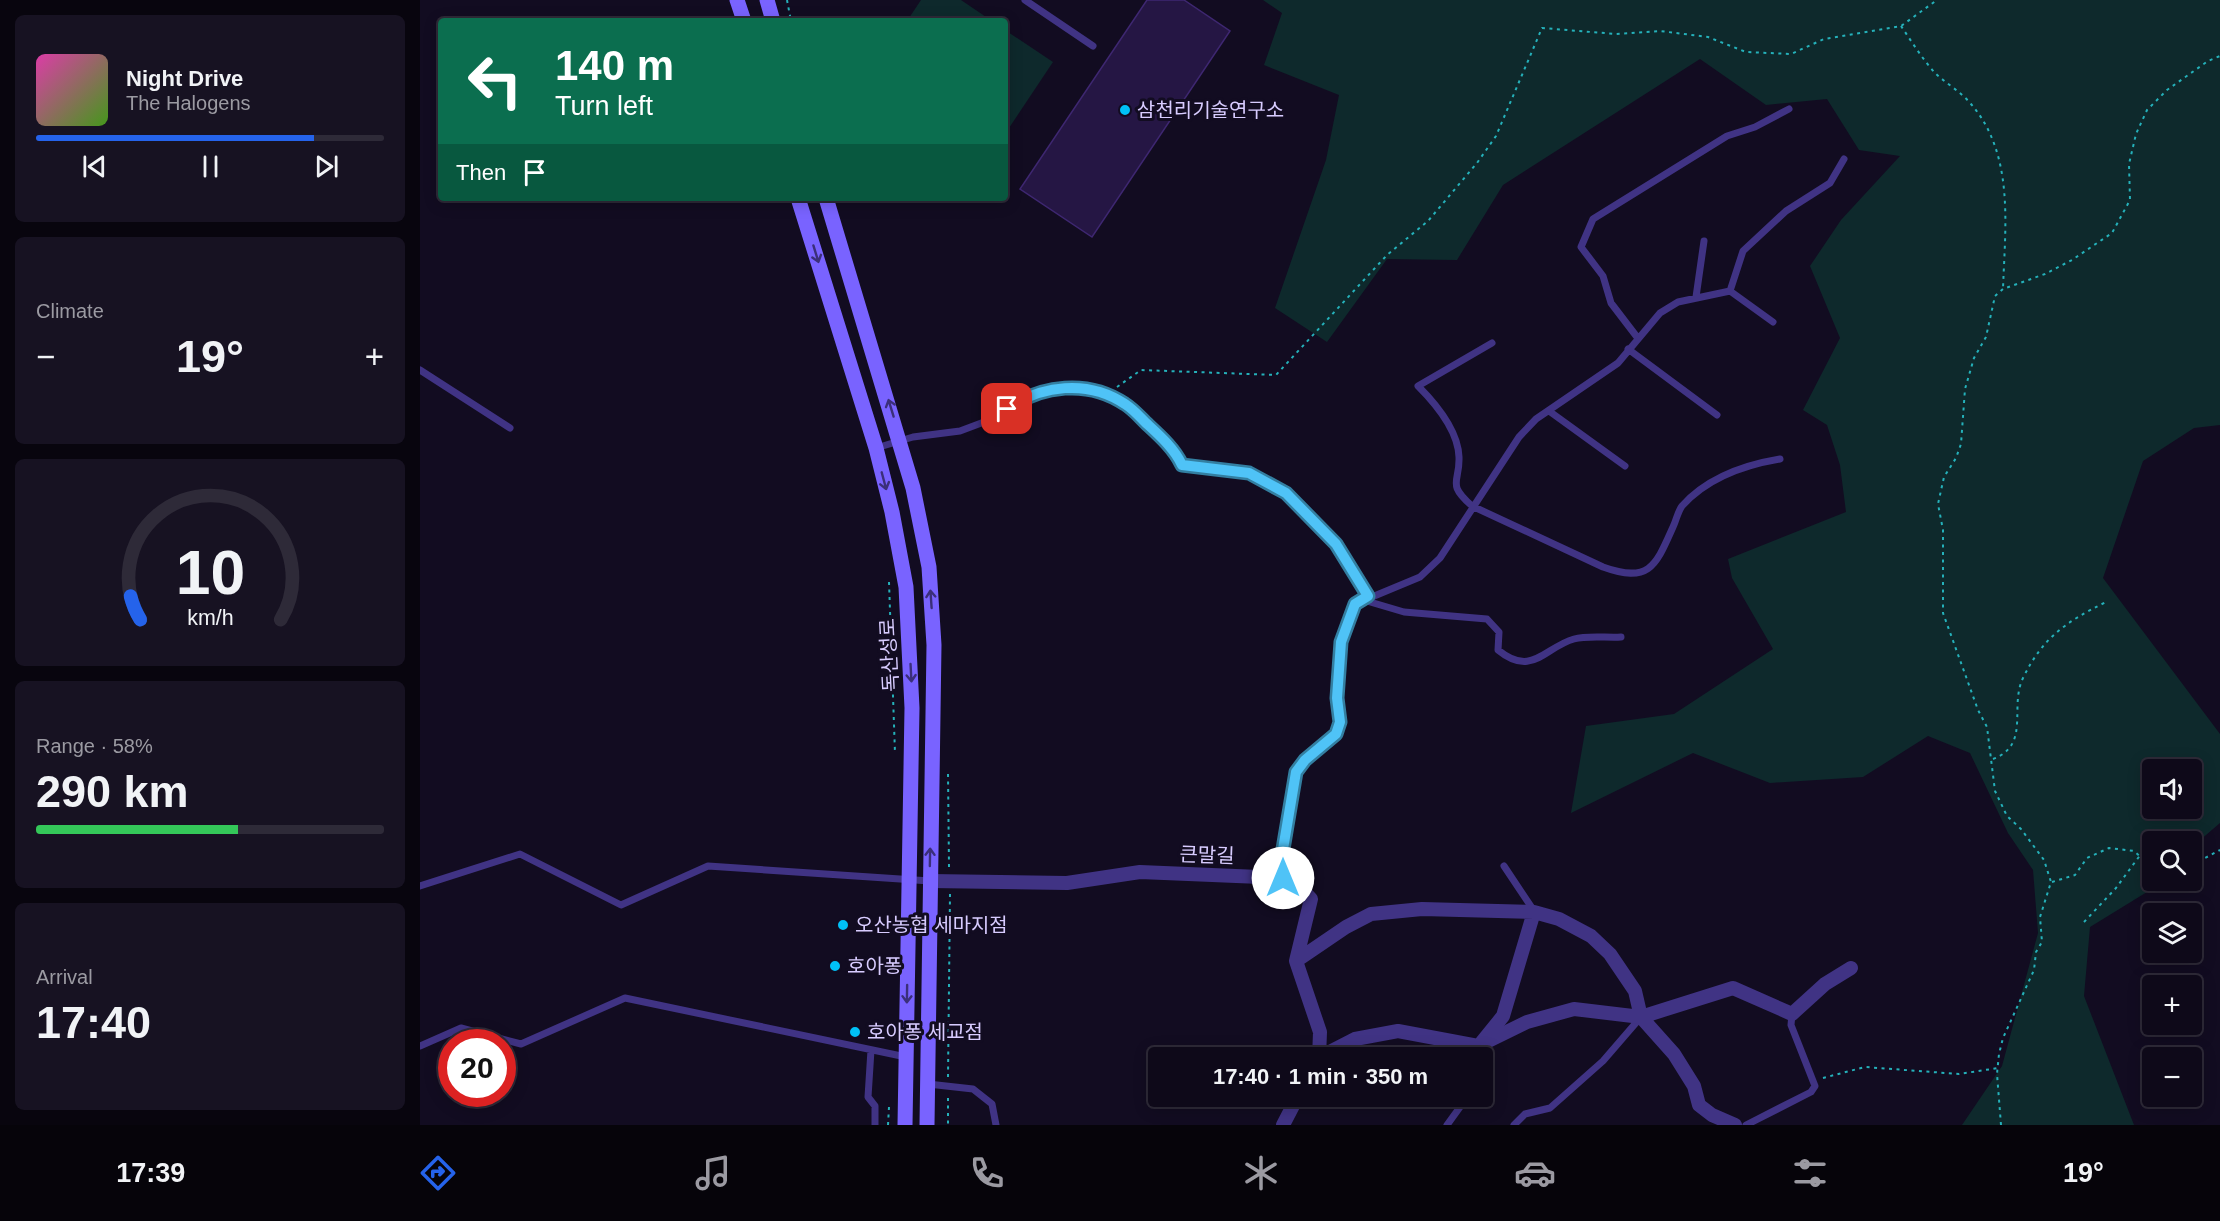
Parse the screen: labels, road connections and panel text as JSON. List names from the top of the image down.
{
  "streets": {
    "street": ["독산성로", "큰말길"]
  },
  "places": [
    "삼천리기술연구소",
    "오산농협 세마지점",
    "호아퐁",
    "호아퐁 세교점"
  ],
  "page": {
    "turn": ["140 m", "Turn left"],
    "song": ["Night Drive", "The Halogens"],
    "then": "Then",
    "tile": [
      "Climate",
      ["Range · 58%", "290 km"],
      ["Arrival", "17:40"]
    ],
    "heat": ["−", "19°", "+"],
    "map_buttons": ["+", "−"],
    "limit": "20",
    "trip": "17:40 · 1 min · 350 m",
    "tabs": ["17:39", "19°"],
    "gauge": ["10", "km/h"]
  }
}
